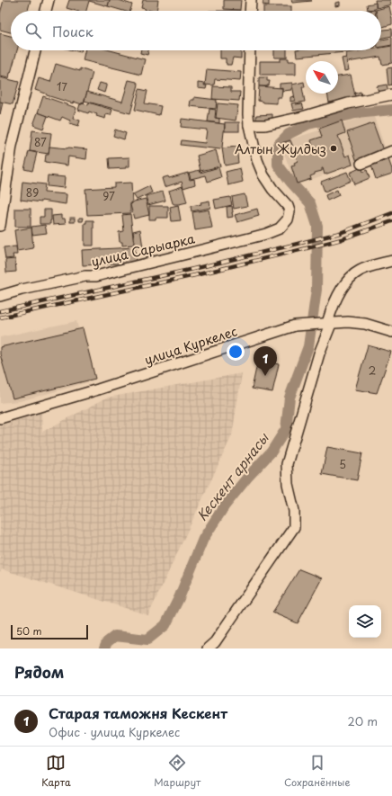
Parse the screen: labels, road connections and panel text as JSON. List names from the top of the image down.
{
  "streets": {
    "street": ["улица Сарыарка", "улица Куркелес"]
  },
  "water": ["Кескент арнасы"],
  "places": ["Алтын Жулдыз"],
  "house_numbers": [
    "17",
    "87",
    "89",
    "97",
    "2",
    "5"
  ],
  "scale_bar": "50 m",
  "north": "top left",
  "page": {
    "search": "Поиск",
    "pins": "1",
    "scale": "50 m",
    "heading": "Рядом",
    "list": [
      {
        "mark": "1",
        "name": "Старая таможня Кескент",
        "note": "Офис · улица Куркелес",
        "value": "20 m"
      }
    ],
    "nav": ["Карта", "Маршрут", "Сохранённые"]
  }
}
